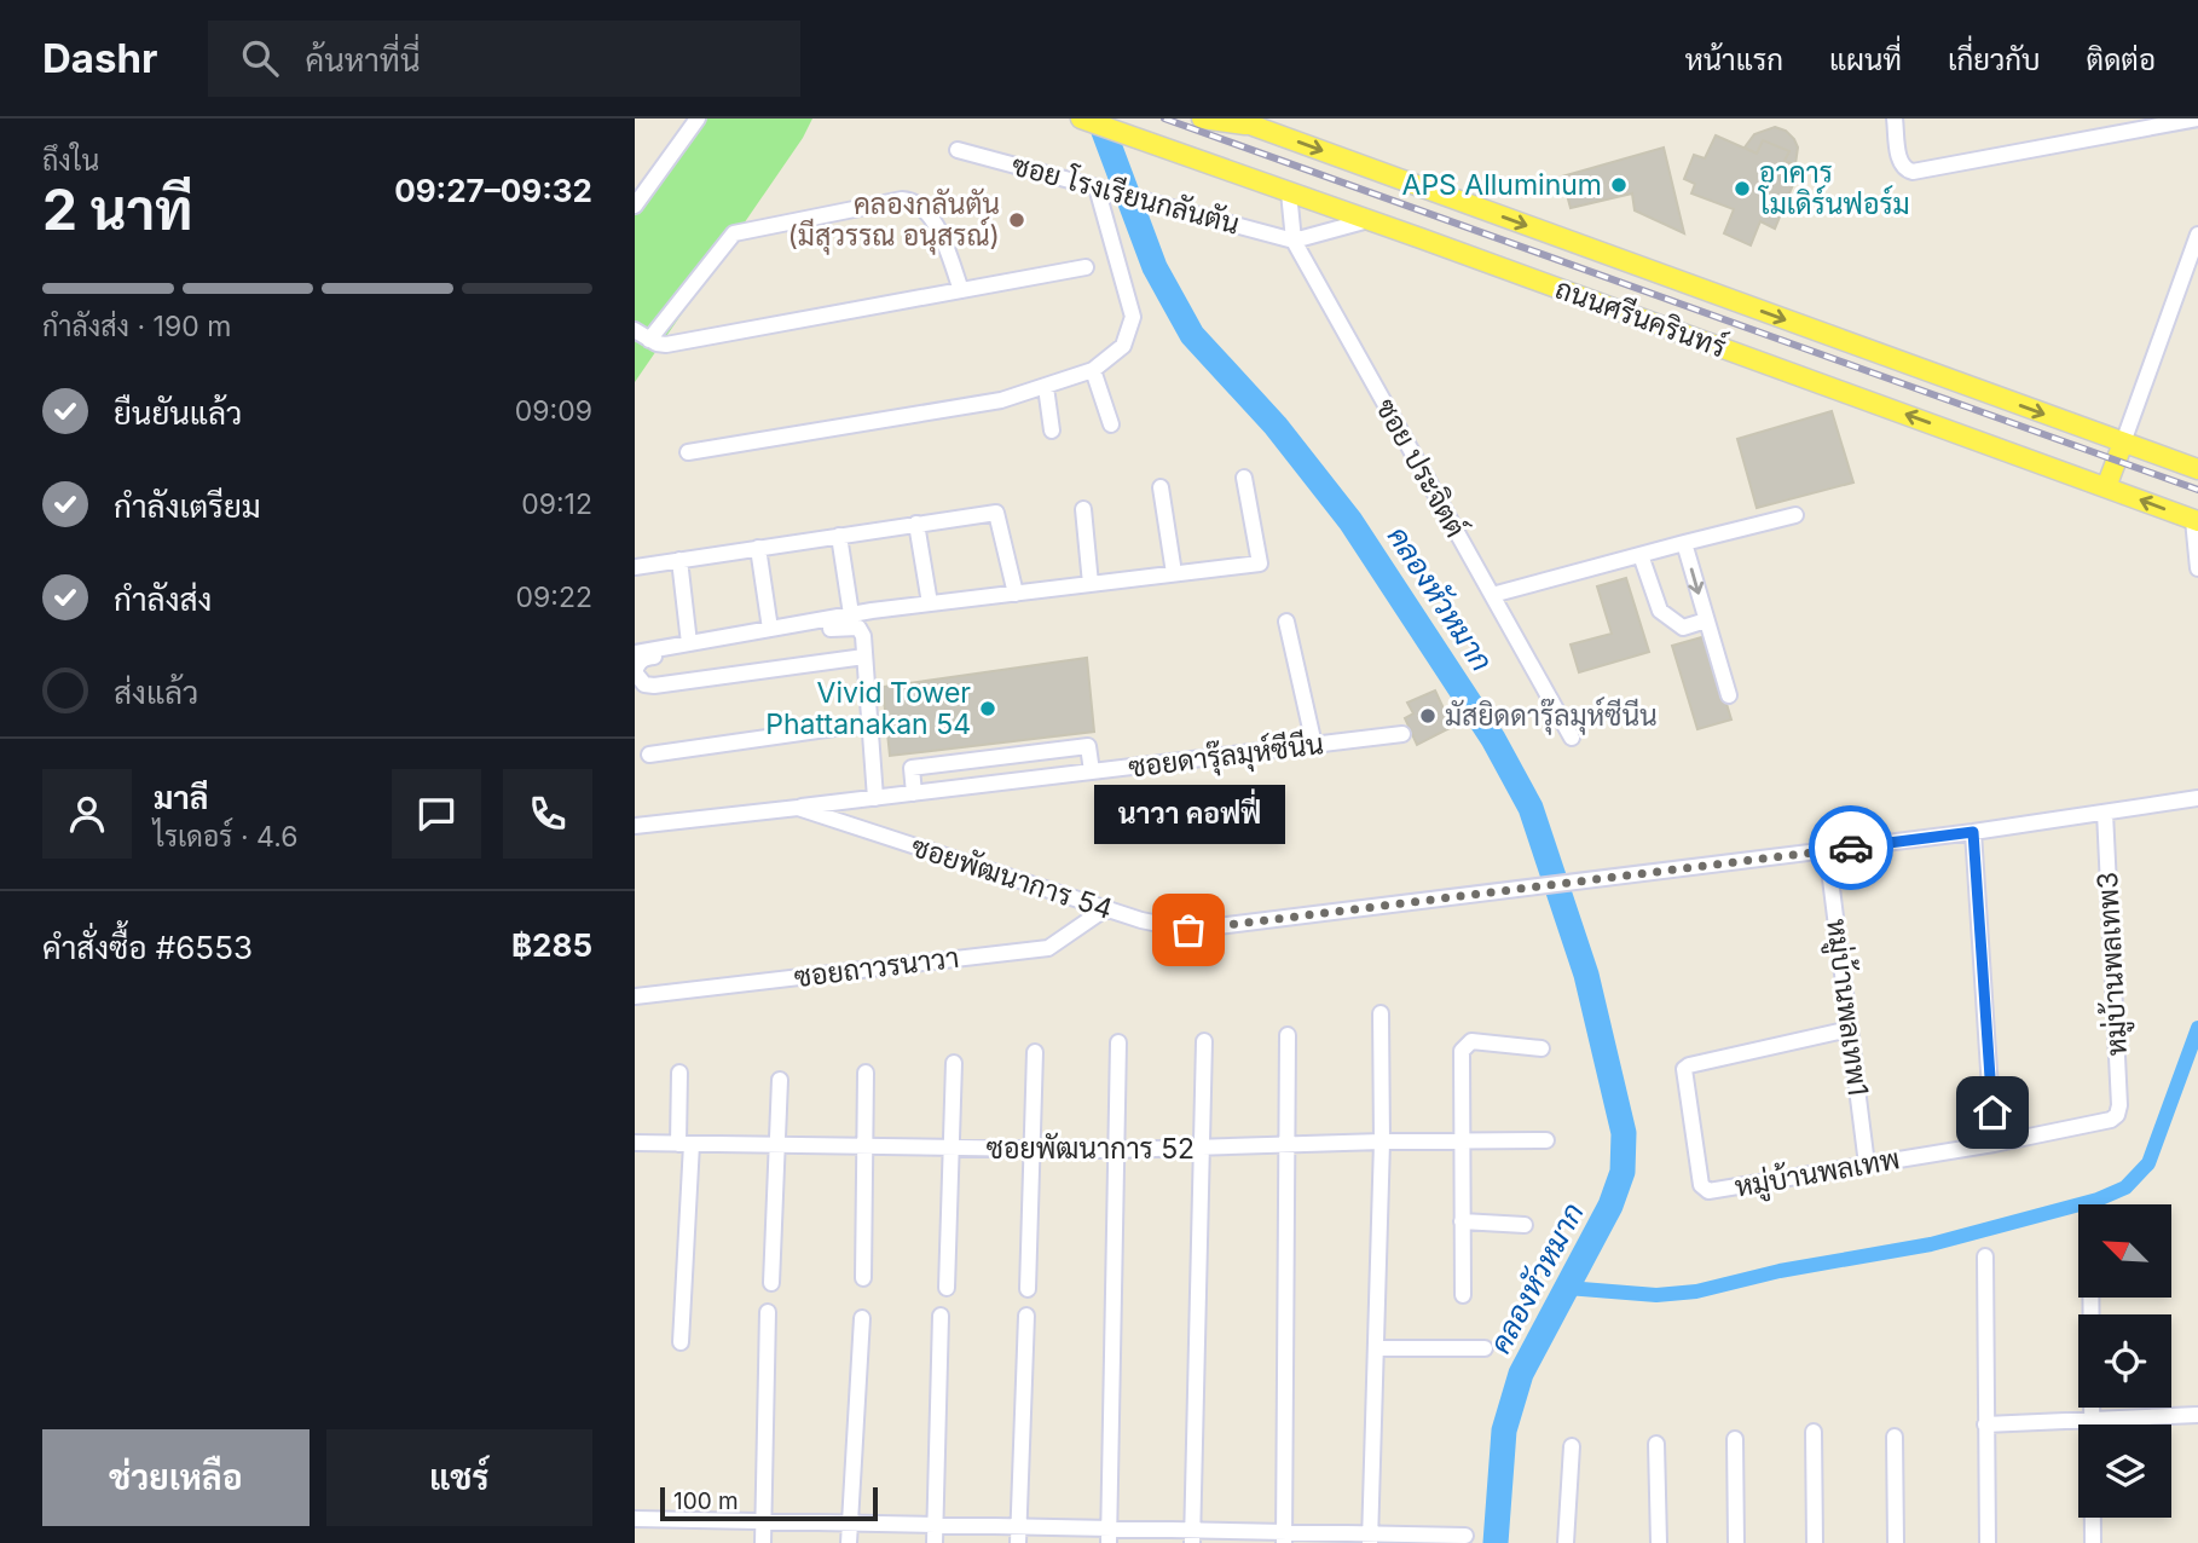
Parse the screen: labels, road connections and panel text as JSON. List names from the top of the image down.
{
  "streets": {
    "main road": ["ถนนศรีนครินทร์"],
    "street": [
      "ซอย โรงเรียนกลันตัน",
      "ซอย ประจิตต์",
      "ซอยดารุ๊ลมุห์ซีนีน",
      "ซอยพัฒนาการ 54",
      "หมู่บ้านพลเทพ3",
      "ซอยถาวรนาวา",
      "หมู่บ้านพลเทพ1",
      "ซอยพัฒนาการ 52",
      "หมู่บ้านพลเทพ"
    ]
  },
  "crossings": [
    ["ซอย โรงเรียนกลันตัน", "ซอย ประจิตต์"],
    ["ถนนศรีนครินทร์", "ซอย ประจิตต์"],
    ["ซอยดารุ๊ลมุห์ซีนีน", "ซอยพัฒนาการ 54"],
    ["ซอยพัฒนาการ 54", "หมู่บ้านพลเทพ3"],
    ["ซอยพัฒนาการ 54", "ซอยถาวรนาวา"],
    ["ซอยพัฒนาการ 54", "หมู่บ้านพลเทพ1"],
    ["หมู่บ้านพลเทพ3", "หมู่บ้านพลเทพ"],
    ["หมู่บ้านพลเทพ1", "หมู่บ้านพลเทพ"]
  ],
  "water": ["คลองหัวหมาก"],
  "places": [
    "APS Alluminum",
    "อาคาร โมเดิร์นฟอร์ม",
    "คลองกลันตัน (มีสุวรรณ อนุสรณ์)",
    "Vivid Tower Phattanakan 54",
    "มัสยิดดารุ๊ลมุห์ซีนีน",
    "นาวา คอฟฟี่"
  ],
  "scale_bar": "100 m",
  "north": "top left",
  "page": {
    "header": "Dashr",
    "search": "ค้นหาที่นี่",
    "nav": [
      "หน้าแรก",
      "แผนที่",
      "เกี่ยวกับ",
      "ติดต่อ"
    ],
    "heading": ["2 นาที", "ถึงใน", "09:27–09:32"],
    "panel": [
      "มาลี",
      "ไรเดอร์ · 4.6",
      "คำสั่งซื้อ #6553",
      "฿285"
    ],
    "bar": "กำลังส่ง · 190 m",
    "list": [
      ["ยืนยันแล้ว", "09:09"],
      ["กำลังเตรียม", "09:12"],
      ["กำลังส่ง", "09:22"],
      "ส่งแล้ว"
    ],
    "bubble": "นาวา คอฟฟี่",
    "buttons": ["ช่วยเหลือ", "แชร์"],
    "scale": "100 m"
  }
}
